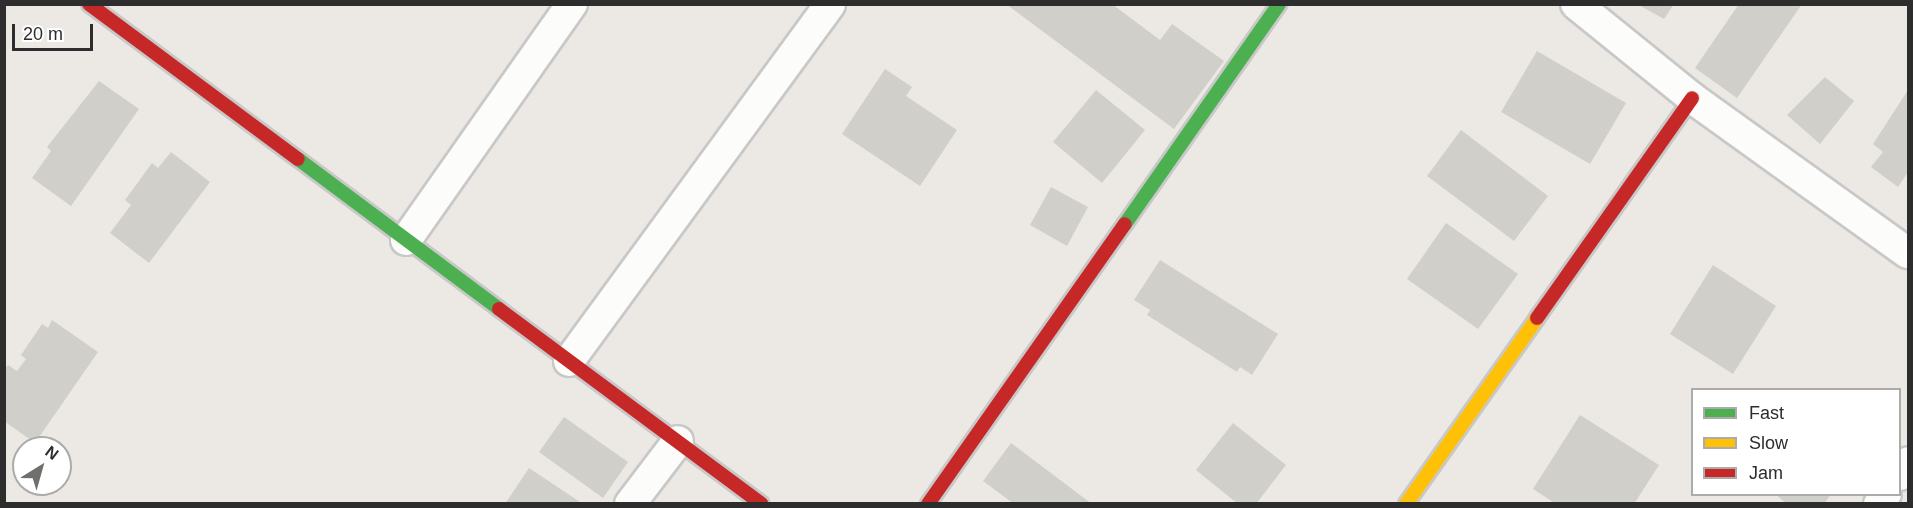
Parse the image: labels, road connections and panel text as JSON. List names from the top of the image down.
{
  "legend": ["Fast", "Slow", "Jam"],
  "scale_bar": "20 m",
  "north": "top right"
}
